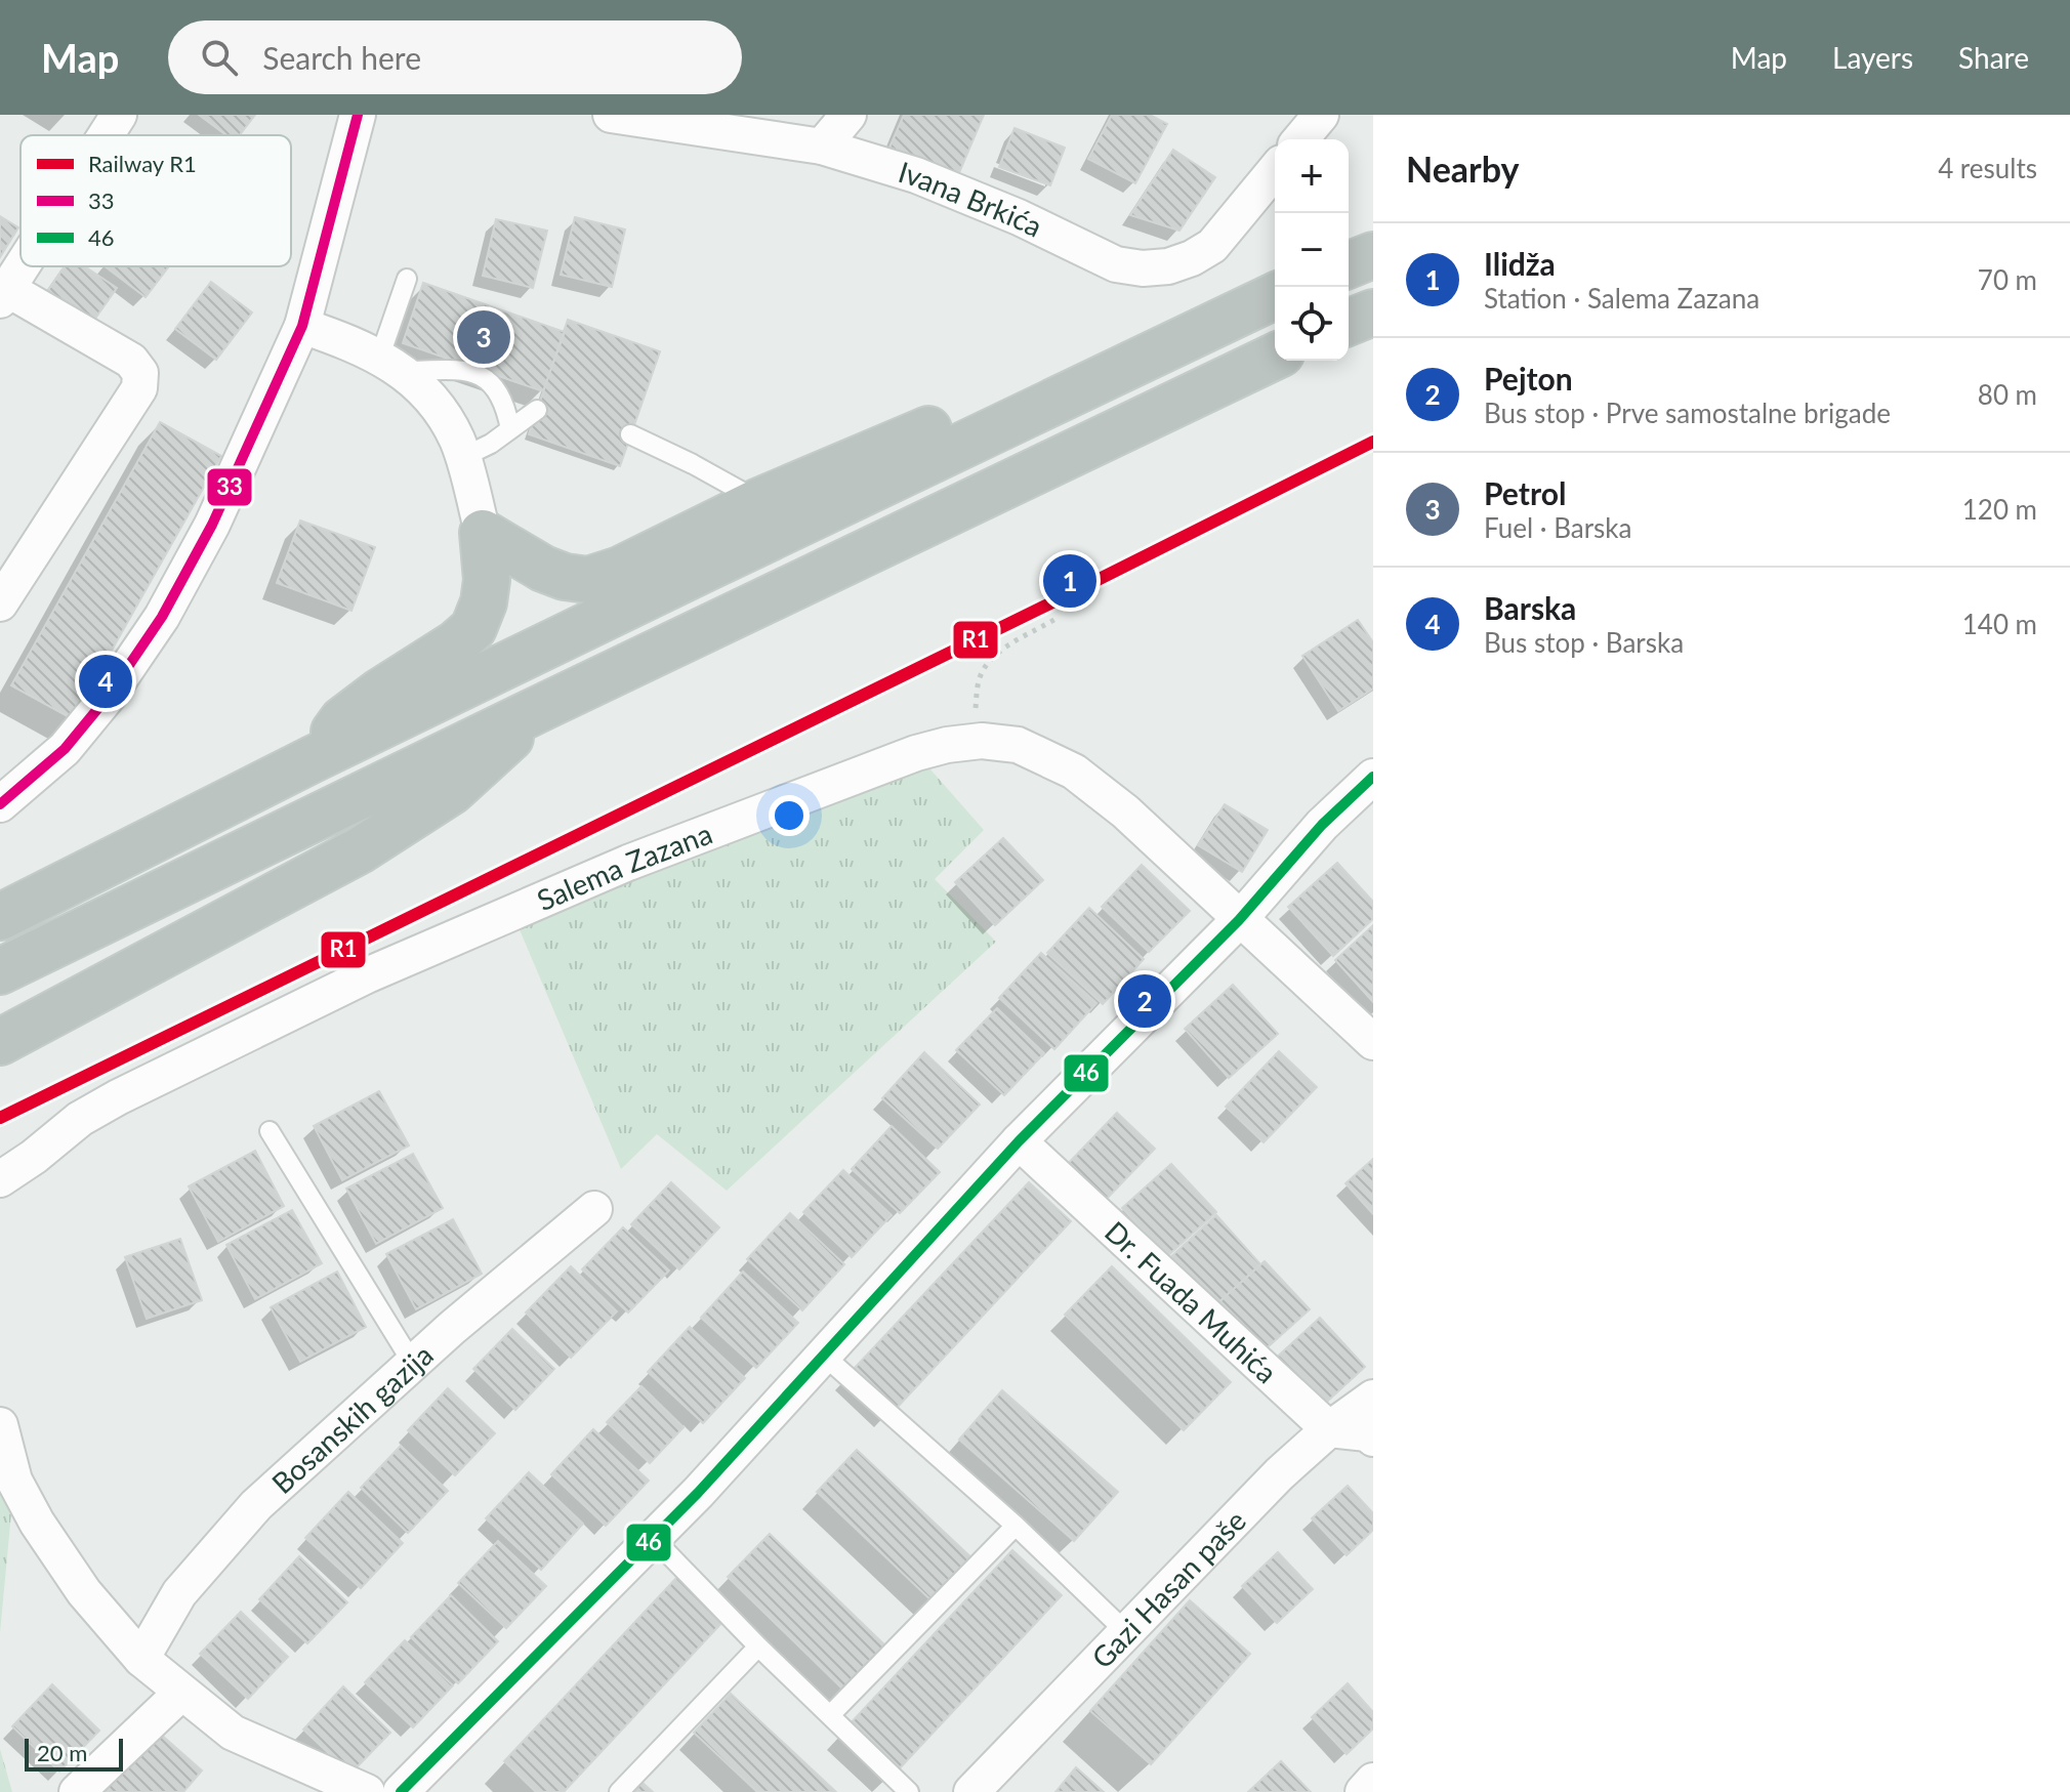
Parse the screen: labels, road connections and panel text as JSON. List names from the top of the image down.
{
  "streets": {
    "street": [
      "Ivana Brkića",
      "Salema Zazana",
      "Dr. Fuada Muhića",
      "Bosanskih gazija",
      "Gazi Hasan paše"
    ]
  },
  "crossings": [
    ["Dr. Fuada Muhića", "Gazi Hasan paše"]
  ],
  "lines": ["transit line 33", "rail line R1", "transit line 46"],
  "legend": ["Railway R1", "33", "46"],
  "scale_bar": "20 m",
  "page": {
    "header": "Map",
    "search": "Search here",
    "nav": ["Map", "Layers", "Share"],
    "heading": ["Nearby", "4 results"],
    "map_buttons": ["+", "−"],
    "list": [
      {
        "mark": "1",
        "name": "Ilidža",
        "note": "Station · Salema Zazana",
        "value": "70 m"
      },
      {
        "mark": "2",
        "name": "Pejton",
        "note": "Bus stop · Prve samostalne brigade",
        "value": "80 m"
      },
      {
        "mark": "3",
        "name": "Petrol",
        "note": "Fuel · Barska",
        "value": "120 m"
      },
      {
        "mark": "4",
        "name": "Barska",
        "note": "Bus stop · Barska",
        "value": "140 m"
      }
    ],
    "pins": [
      "3",
      "1",
      "4",
      "2"
    ],
    "scale": "20 m"
  }
}
